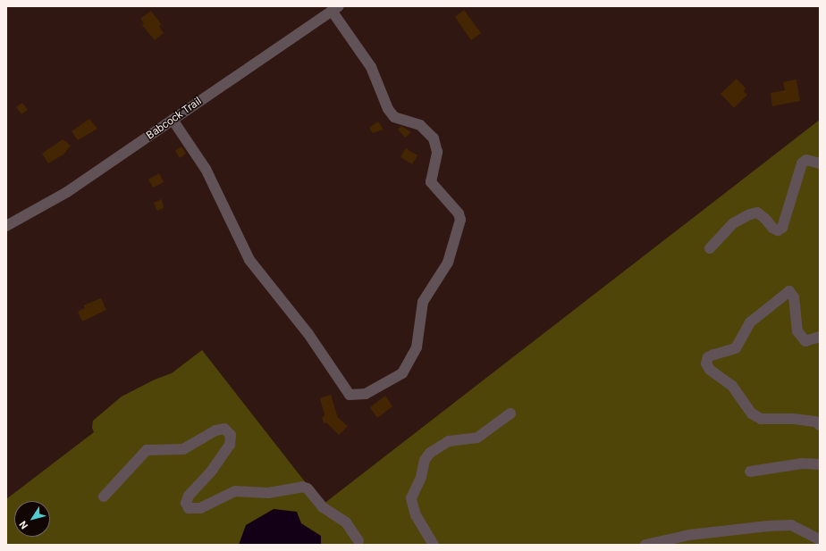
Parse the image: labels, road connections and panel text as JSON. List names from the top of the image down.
{
  "streets": {
    "street": ["Babcock Trail"]
  },
  "north": "bottom left"
}
